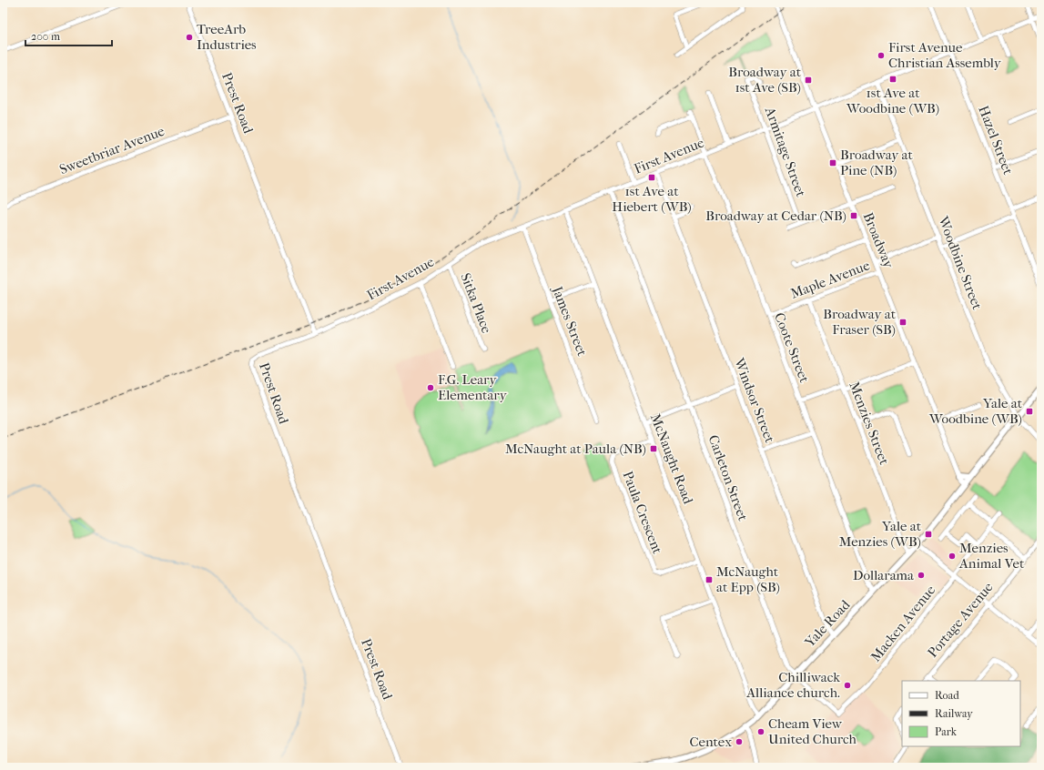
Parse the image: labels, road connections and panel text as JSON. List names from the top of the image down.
{
  "streets": {
    "main road": ["Yale Road"],
    "street": [
      "Prest Road",
      "Hazel Street",
      "Sweetbriar Avenue",
      "Armitage Street",
      "First Avenue",
      "Broadway",
      "Woodbine Street",
      "Maple Avenue",
      "Sitka Place",
      "James Street",
      "Coote Street",
      "Windsor Street",
      "Menzies Street",
      "McNaught Road",
      "Carleton Street",
      "Paula Crescent",
      "Portage Avenue",
      "Macken Avenue"
    ]
  },
  "crossings": [
    ["Prest Road", "Sweetbriar Avenue"],
    ["Prest Road", "First Avenue"],
    ["Hazel Street", "First Avenue"],
    ["Armitage Street", "First Avenue"],
    ["First Avenue", "Broadway"],
    ["First Avenue", "Woodbine Street"],
    ["First Avenue", "Sitka Place"],
    ["First Avenue", "James Street"],
    ["First Avenue", "Coote Street"],
    ["First Avenue", "Windsor Street"],
    ["First Avenue", "McNaught Road"],
    ["First Avenue", "Carleton Street"],
    ["Broadway", "Maple Avenue"],
    ["Broadway", "Yale Road"],
    ["Woodbine Street", "Maple Avenue"],
    ["Woodbine Street", "Yale Road"],
    ["Maple Avenue", "Coote Street"],
    ["Maple Avenue", "Menzies Street"],
    ["Coote Street", "Yale Road"],
    ["Windsor Street", "Yale Road"],
    ["Menzies Street", "Yale Road"],
    ["McNaught Road", "Paula Crescent"],
    ["McNaught Road", "Yale Road"],
    ["Carleton Street", "Yale Road"],
    ["Carleton Street", "Macken Avenue"]
  ],
  "places": {
    "other": [
      "TreeArb Industries",
      "First Avenue Christian Assembly",
      "F.G. Leary Elementary",
      "Menzies Animal Vet",
      "Dollarama",
      "Chilliwack Alliance church.",
      "Cheam View United Church",
      "Centex"
    ],
    "transit": [
      "1st Ave at Woodbine (WB)",
      "Broadway at 1st Ave (SB)",
      "Broadway at Pine (NB)",
      "1st Ave at Hiebert (WB)",
      "Broadway at Cedar (NB)",
      "Broadway at Fraser (SB)",
      "Yale at Woodbine (WB)",
      "McNaught at Paula (NB)",
      "Yale at Menzies (WB)",
      "McNaught at Epp (SB)"
    ]
  },
  "legend": ["Road", "Railway", "Park"],
  "scale_bar": "200 m"
}
